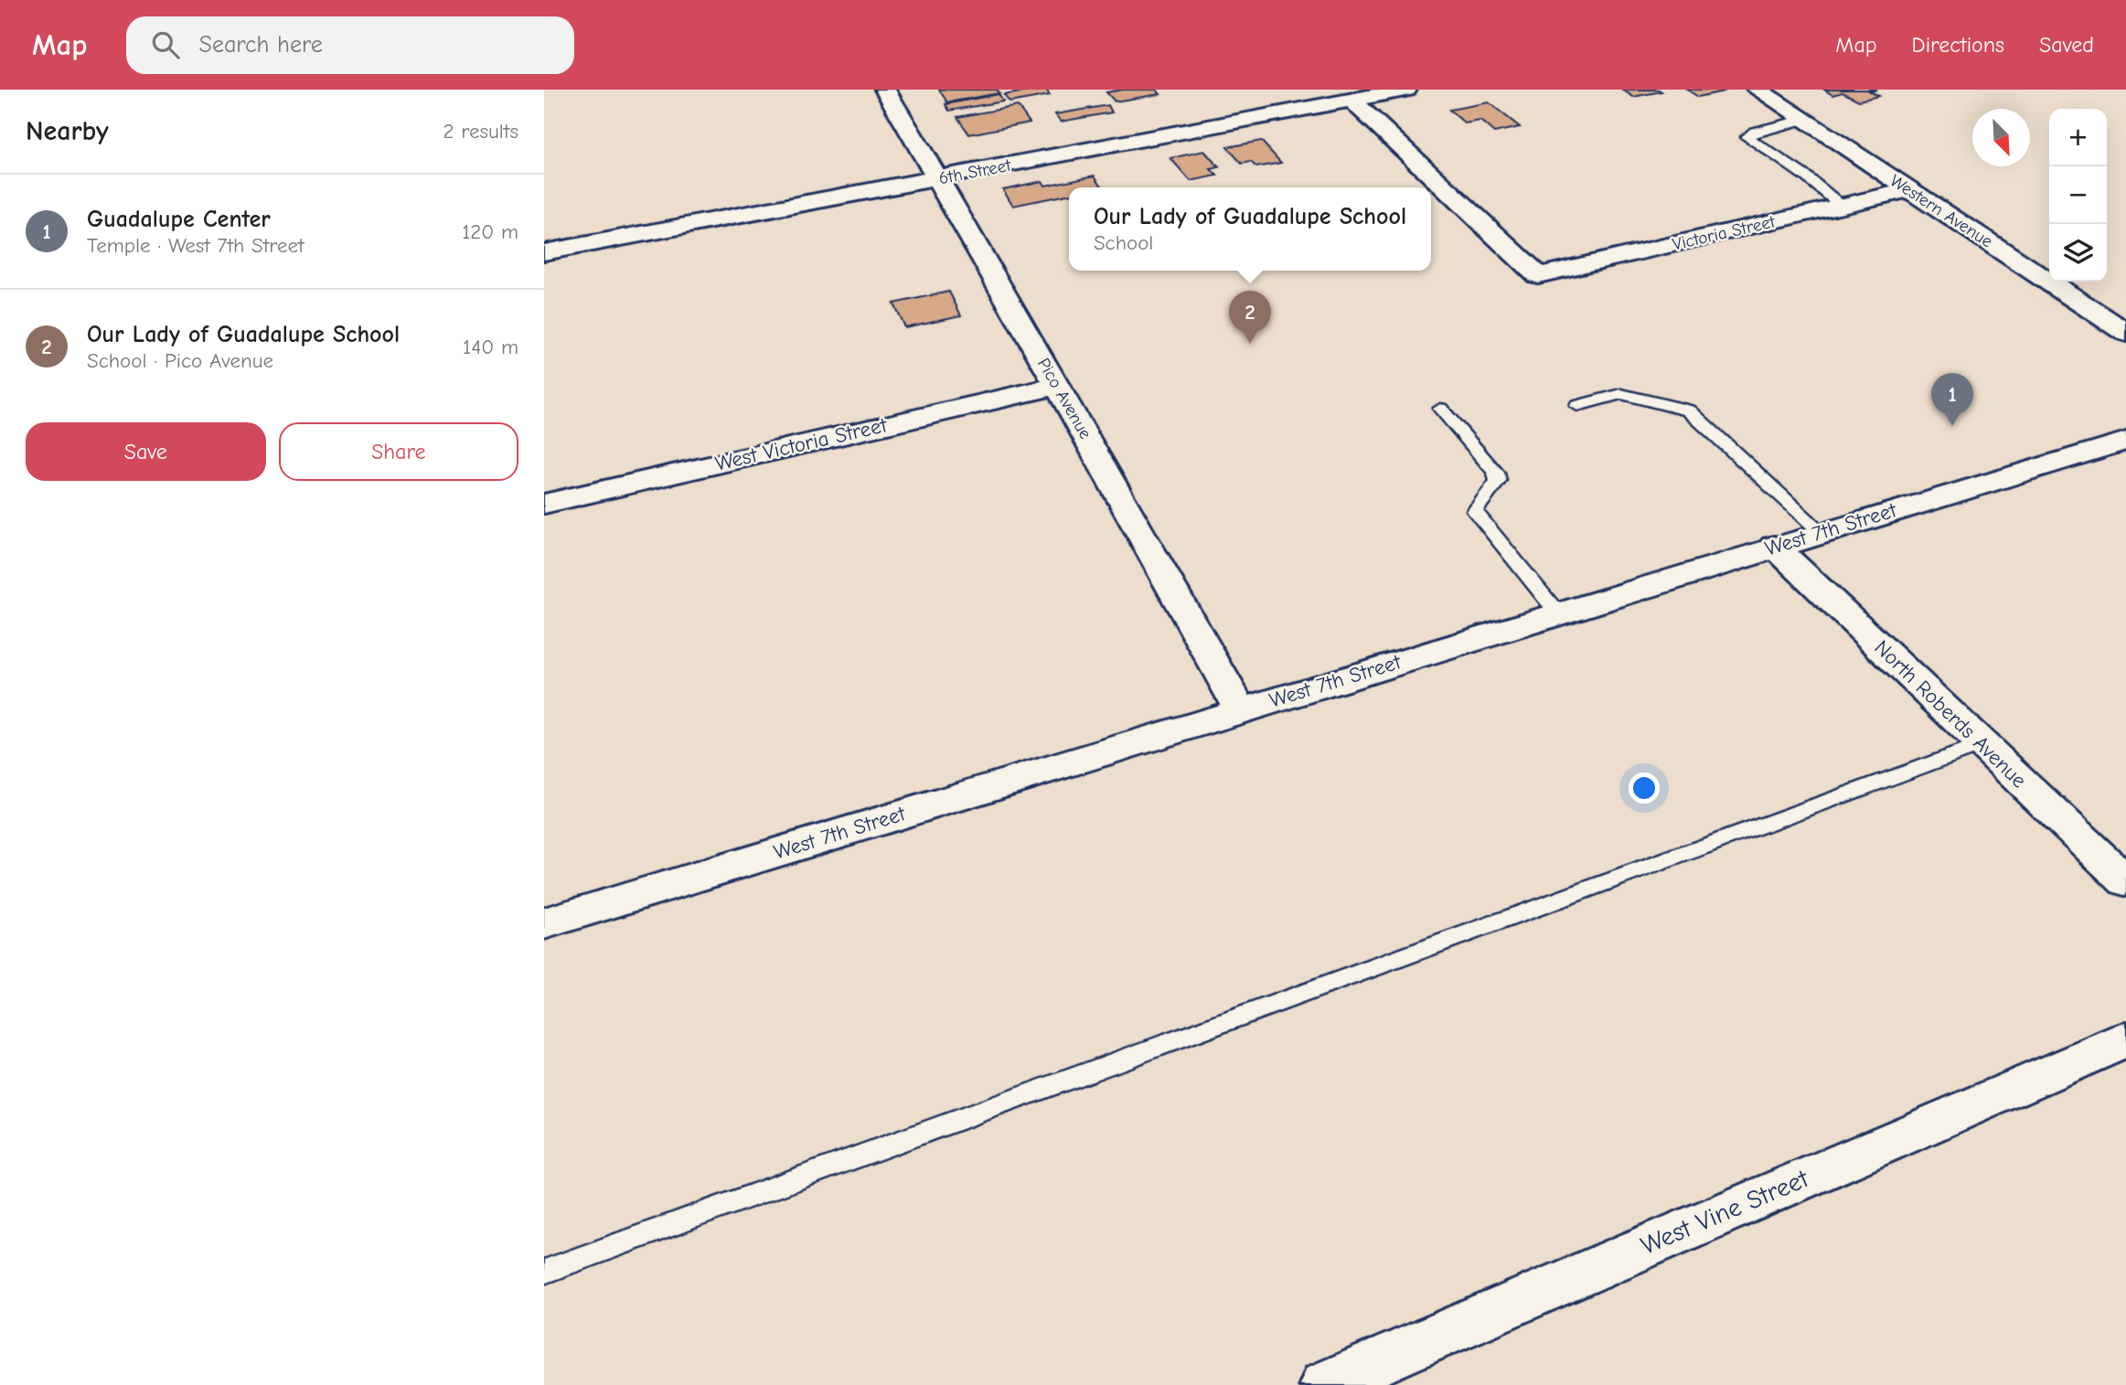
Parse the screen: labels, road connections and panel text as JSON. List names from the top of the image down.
{
  "streets": {
    "street": [
      "6th Street",
      "Western Avenue",
      "Victoria Street",
      "Pico Avenue",
      "West Victoria Street",
      "West 7th Street",
      "North Roberds Avenue",
      "West Vine Street"
    ]
  },
  "crossings": [
    ["6th Street", "Victoria Street"],
    ["6th Street", "Pico Avenue"],
    ["Western Avenue", "Victoria Street"],
    ["Pico Avenue", "West Victoria Street"],
    ["Pico Avenue", "West 7th Street"],
    ["West 7th Street", "North Roberds Avenue"]
  ],
  "north": "bottom right",
  "page": {
    "header": "Map",
    "search": "Search here",
    "nav": ["Map", "Directions", "Saved"],
    "heading": ["Nearby", "2 results"],
    "map_buttons": ["+", "−"],
    "list": [
      {
        "mark": "1",
        "name": "Guadalupe Center",
        "note": "Temple · West 7th Street",
        "value": "120 m"
      },
      {
        "mark": "2",
        "name": "Our Lady of Guadalupe School",
        "note": "School · Pico Avenue",
        "value": "140 m"
      }
    ],
    "popup": ["Our Lady of Guadalupe School", "School"],
    "pins": ["2", "1"],
    "buttons": ["Save", "Share"]
  }
}
